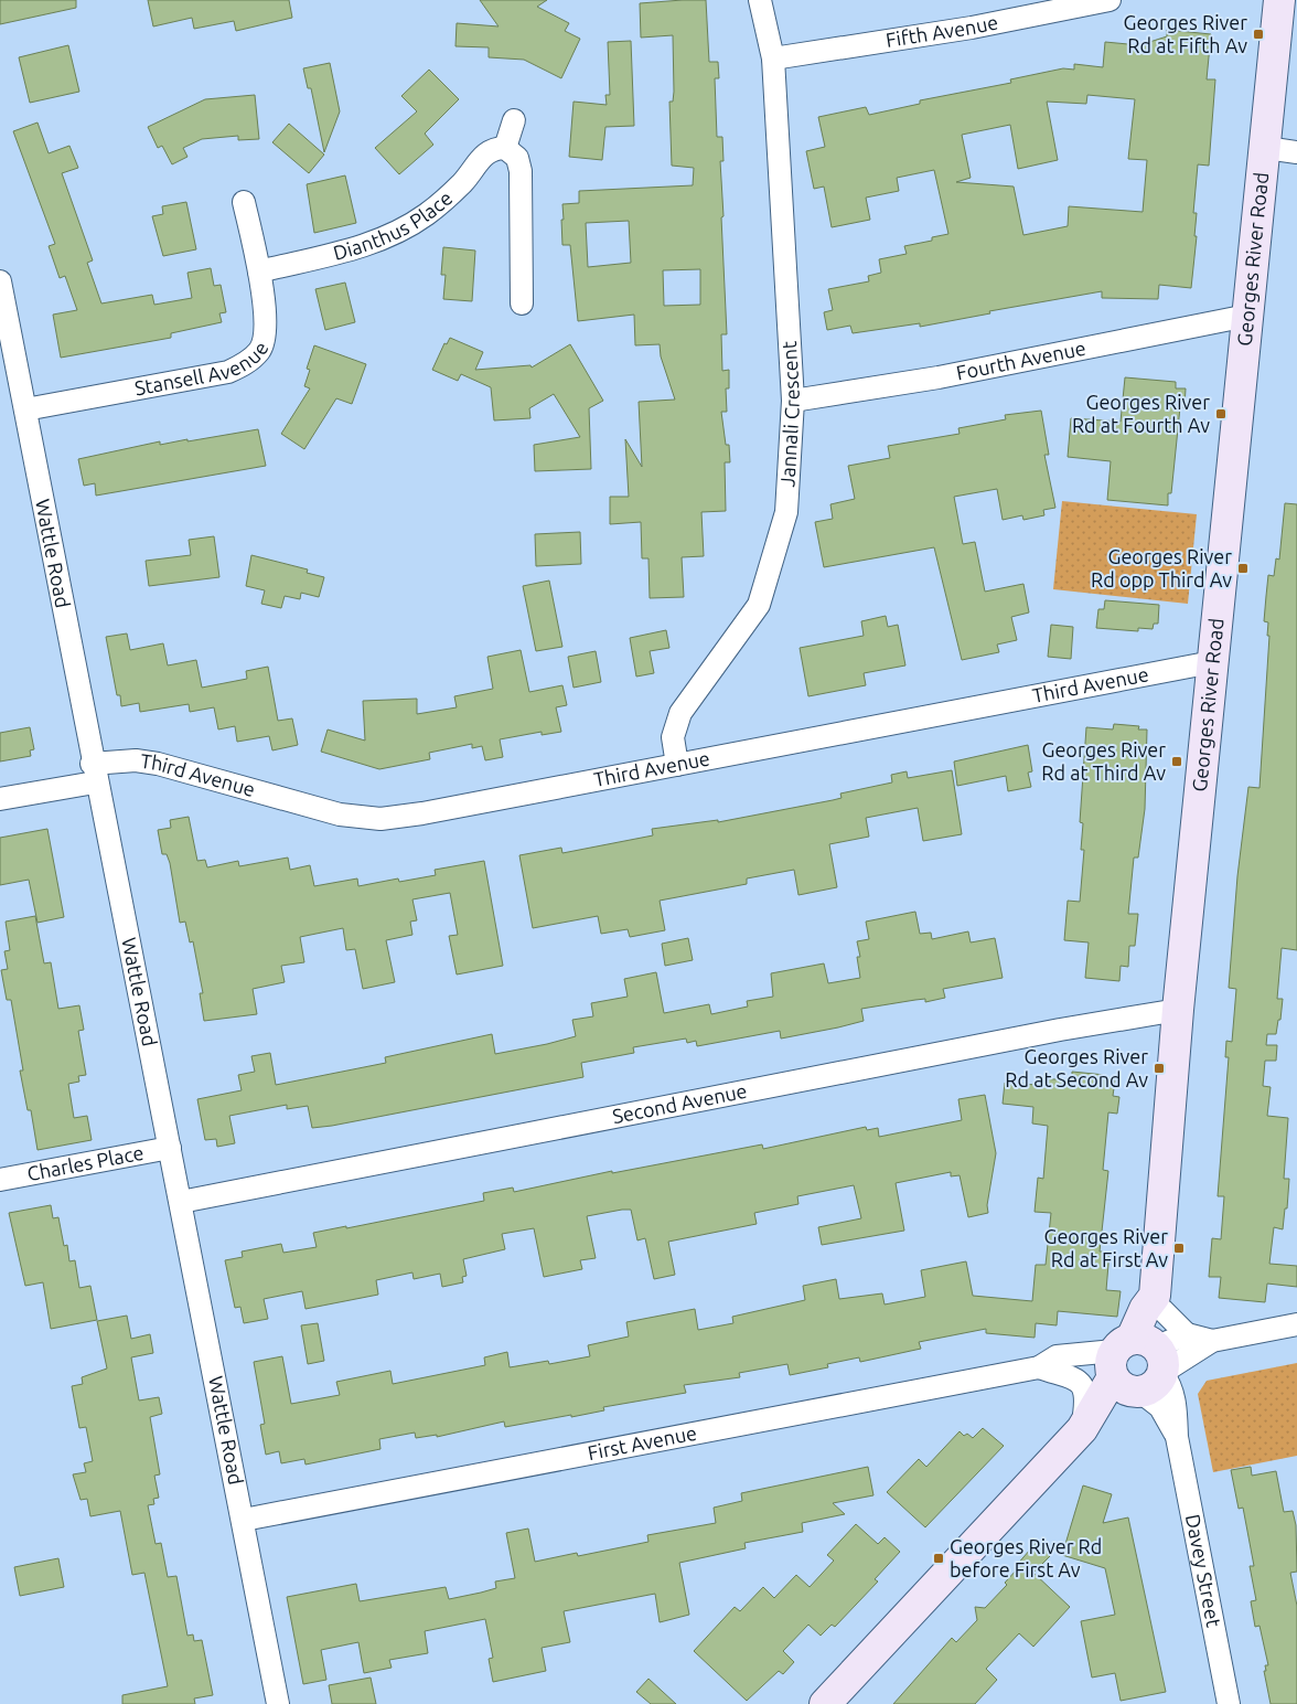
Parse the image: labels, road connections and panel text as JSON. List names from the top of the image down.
{
  "streets": {
    "street": [
      "Fifth Avenue",
      "Dianthus Place",
      "Georges River Road",
      "Fourth Avenue",
      "Stansell Avenue",
      "Jannali Crescent",
      "Wattle Road",
      "Third Avenue",
      "Second Avenue",
      "Charles Place",
      "First Avenue",
      "Davey Street"
    ]
  },
  "crossings": [
    ["Fifth Avenue", "Jannali Crescent"],
    ["Dianthus Place", "Stansell Avenue"],
    ["Georges River Road", "Fourth Avenue"],
    ["Georges River Road", "Third Avenue"],
    ["Georges River Road", "Second Avenue"],
    ["Georges River Road", "First Avenue"],
    ["Georges River Road", "Davey Street"],
    ["Fourth Avenue", "Jannali Crescent"],
    ["Stansell Avenue", "Wattle Road"],
    ["Jannali Crescent", "Third Avenue"],
    ["Wattle Road", "Third Avenue"],
    ["Wattle Road", "Second Avenue"],
    ["Wattle Road", "Charles Place"],
    ["Wattle Road", "First Avenue"],
    ["First Avenue", "Davey Street"]
  ],
  "places": {
    "transit": [
      "Georges River Rd at Fifth Av",
      "Georges River Rd at Fourth Av",
      "Georges River Rd opp Third Av",
      "Georges River Rd at Third Av",
      "Georges River Rd at Second Av",
      "Georges River Rd at First Av",
      "Georges River Rd before First Av"
    ]
  }
}
